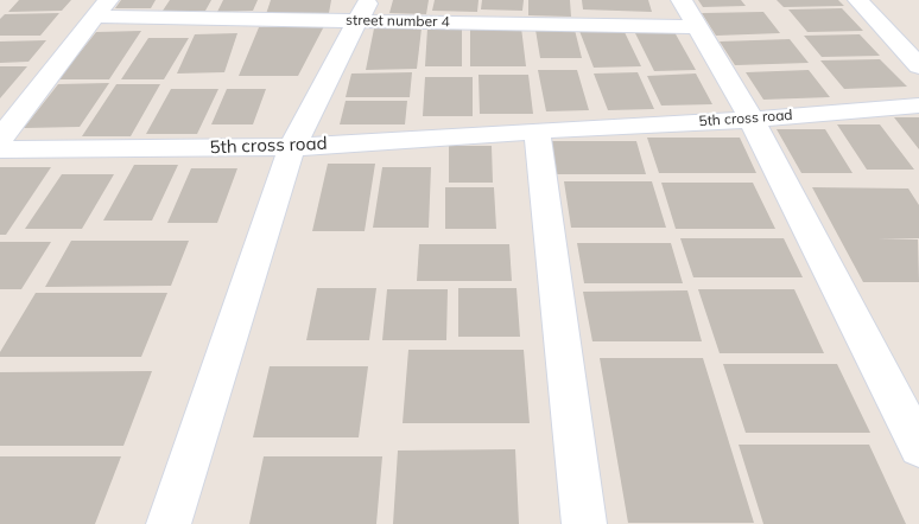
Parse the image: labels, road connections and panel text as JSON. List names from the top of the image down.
{
  "streets": {
    "street": ["street number 4", "5th cross road"]
  }
}
